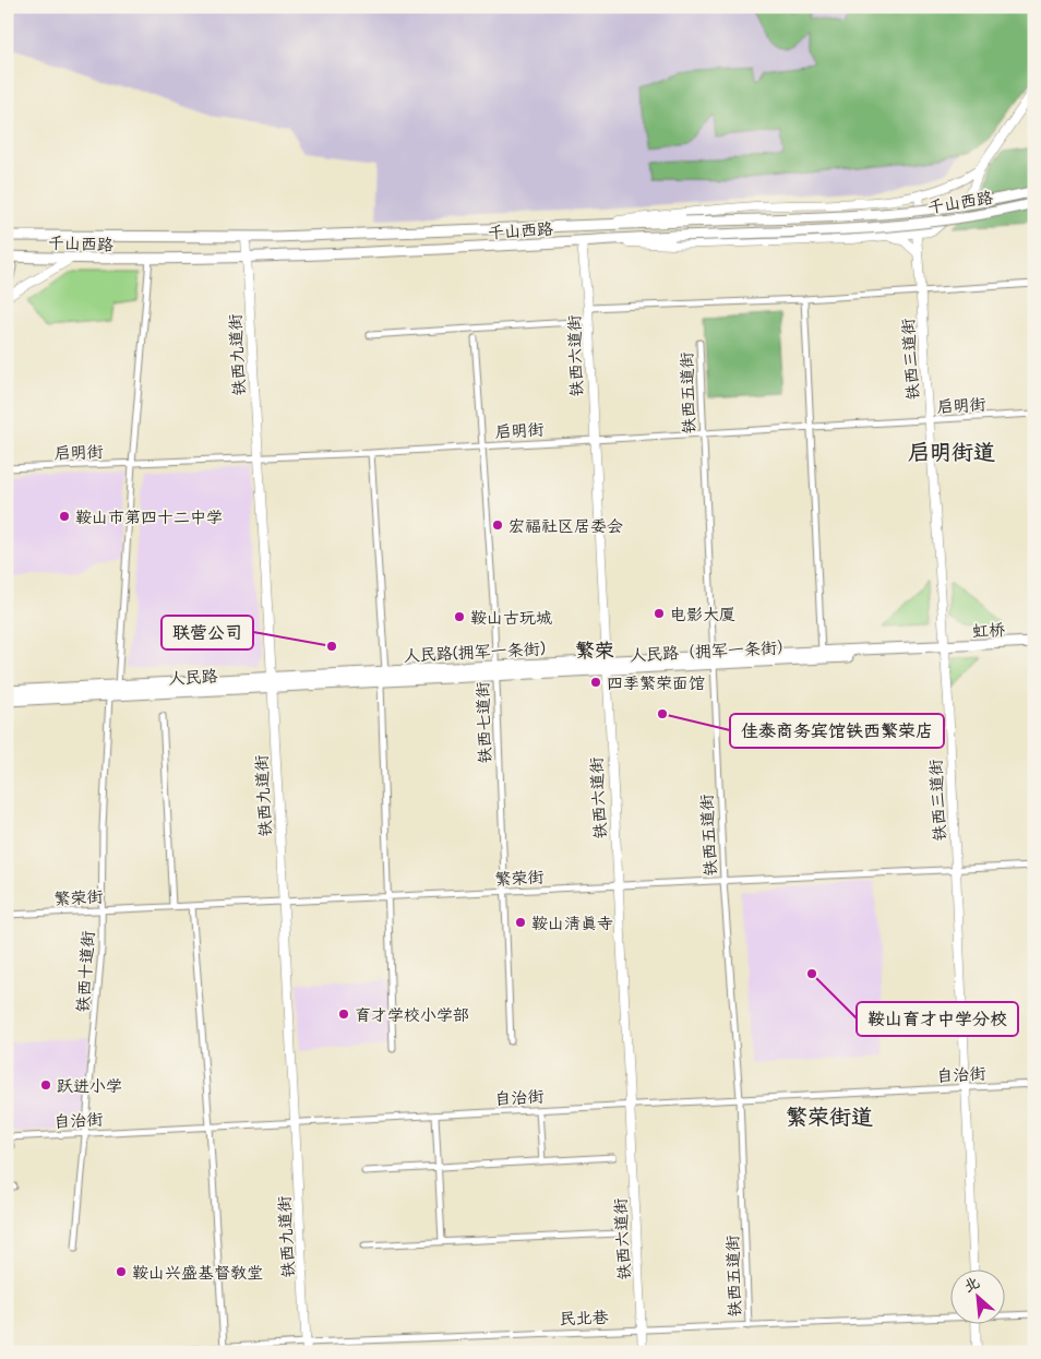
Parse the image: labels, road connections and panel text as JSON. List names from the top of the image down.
{
  "streets": {
    "main road": [
      "千山西路",
      "铁西九道街",
      "铁西六道街",
      "铁西三道街",
      "虹桥",
      "人民路（拥军一条街）",
      "人民路(拥军一条街)",
      "人民路"
    ],
    "street": [
      "铁西五道街",
      "启明街",
      "铁西七道街",
      "繁荣街",
      "铁西十道街",
      "自治街",
      "民北巷"
    ]
  },
  "crossings": [
    ["千山西路", "铁西九道街"],
    ["千山西路", "铁西六道街"],
    ["铁西九道街", "启明街"],
    ["铁西九道街", "人民路(拥军一条街)"],
    ["铁西九道街", "人民路"],
    ["铁西九道街", "繁荣街"],
    ["铁西九道街", "自治街"],
    ["铁西九道街", "民北巷"],
    ["铁西六道街", "启明街"],
    ["铁西六道街", "人民路（拥军一条街）"],
    ["铁西六道街", "人民路(拥军一条街)"],
    ["铁西六道街", "繁荣街"],
    ["铁西六道街", "自治街"],
    ["铁西六道街", "民北巷"],
    ["铁西三道街", "启明街"],
    ["铁西三道街", "虹桥"],
    ["铁西三道街", "人民路（拥军一条街）"],
    ["铁西三道街", "人民路(拥军一条街)"],
    ["铁西三道街", "繁荣街"],
    ["铁西三道街", "自治街"],
    ["铁西五道街", "启明街"],
    ["铁西五道街", "人民路（拥军一条街）"],
    ["铁西五道街", "人民路(拥军一条街)"],
    ["铁西五道街", "繁荣街"],
    ["铁西五道街", "自治街"],
    ["铁西五道街", "民北巷"],
    ["启明街", "铁西七道街"],
    ["虹桥", "人民路（拥军一条街）"],
    ["虹桥", "人民路(拥军一条街)"],
    ["人民路（拥军一条街）", "人民路(拥军一条街)"],
    ["人民路（拥军一条街）", "人民路"],
    ["人民路（拥军一条街）", "铁西七道街"],
    ["人民路(拥军一条街)", "人民路"],
    ["人民路(拥军一条街)", "铁西七道街"],
    ["人民路", "铁西十道街"],
    ["铁西七道街", "繁荣街"],
    ["繁荣街", "铁西十道街"],
    ["铁西十道街", "自治街"]
  ],
  "districts": ["启明街道", "繁荣", "繁荣街道"],
  "places": [
    "鞍山市第四十二中学",
    "宏福社区居委会",
    "电影大厦",
    "鞍山古玩城",
    "联营公司",
    "四季繁荣面馆",
    "佳泰商务宾馆铁西繁荣店",
    "鞍山清真寺",
    "鞍山育才中学分校",
    "育才学校小学部",
    "跃进小学",
    "鞍山兴盛基督教堂"
  ],
  "north": "top left"
}
